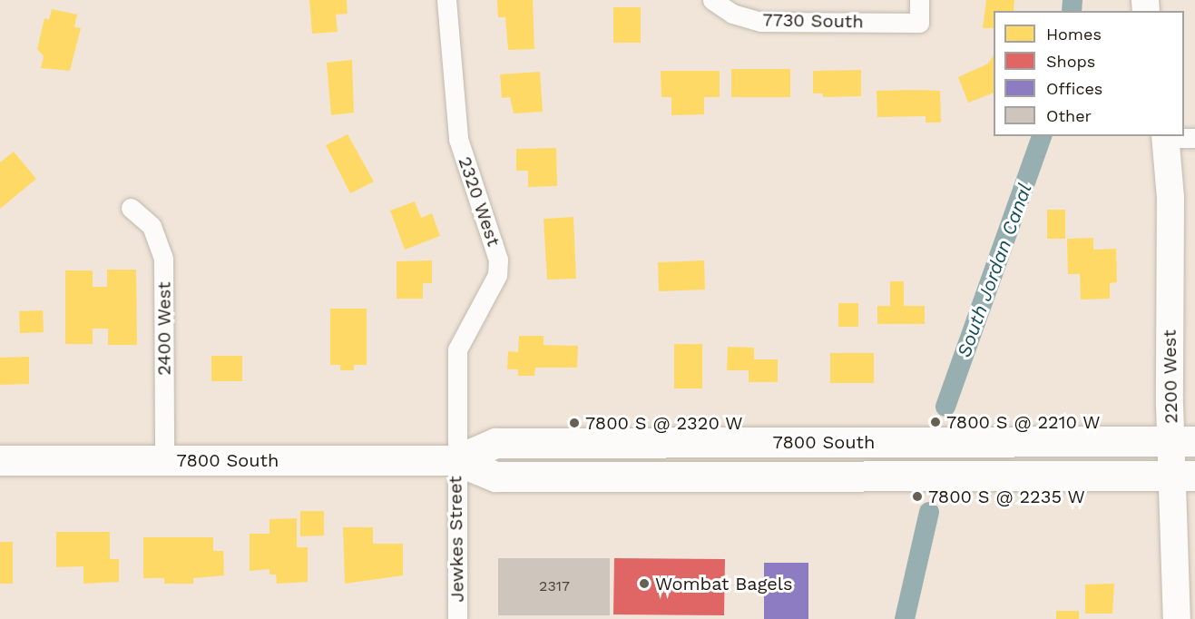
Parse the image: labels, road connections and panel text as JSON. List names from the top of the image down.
{
  "streets": {
    "main road": ["7800 South"],
    "street": [
      "7730 South",
      "2320 West",
      "2400 West",
      "2200 West",
      "Jewkes Street"
    ]
  },
  "crossings": [
    ["2320 West", "7800 South"],
    ["2320 West", "Jewkes Street"],
    ["2400 West", "7800 South"],
    ["2200 West", "7800 South"],
    ["7800 South", "Jewkes Street"]
  ],
  "water": ["South Jordan Canal"],
  "places": [
    "7800 S @ 2210 W",
    "7800 S @ 2320 W",
    "7800 S @ 2235 W",
    "Wombat Bagels"
  ],
  "house_numbers": ["2317"],
  "legend": [
    "Homes",
    "Shops",
    "Offices",
    "Other"
  ]
}
